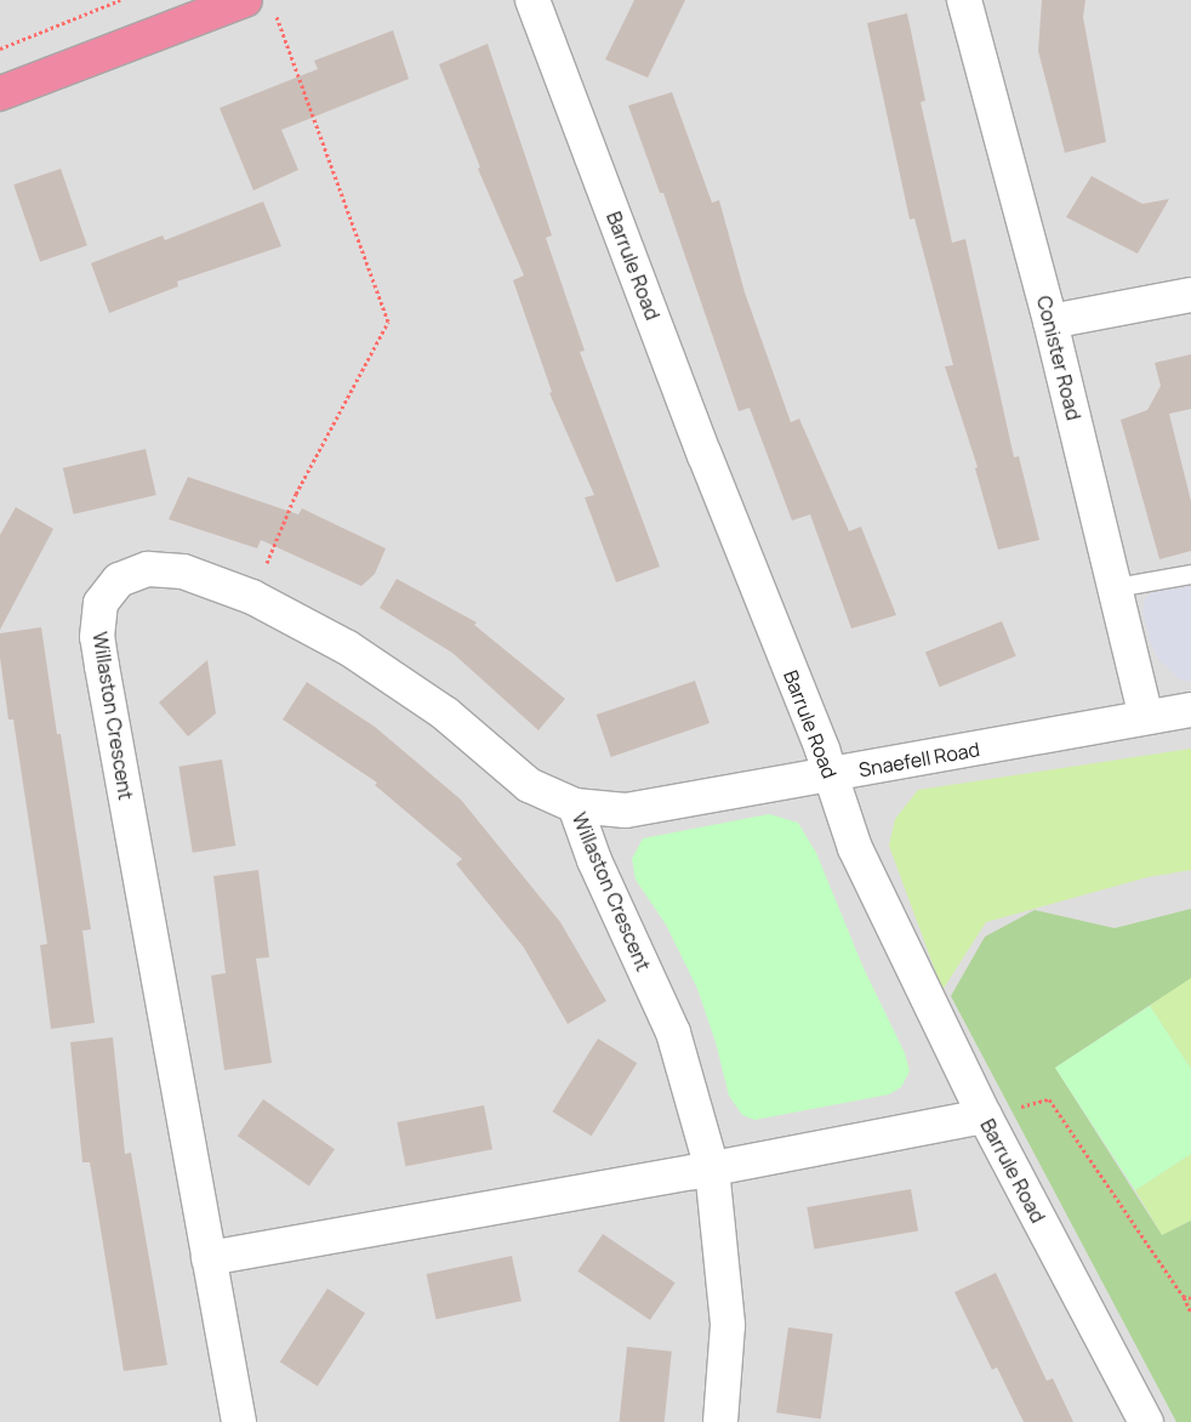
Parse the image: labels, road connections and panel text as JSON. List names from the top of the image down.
{
  "streets": {
    "street": [
      "Barrule Road",
      "Conister Road",
      "Willaston Crescent",
      "Snaefell Road"
    ]
  },
  "crossings": [
    ["Barrule Road", "Snaefell Road"],
    ["Conister Road", "Snaefell Road"],
    ["Willaston Crescent", "Snaefell Road"]
  ]
}
